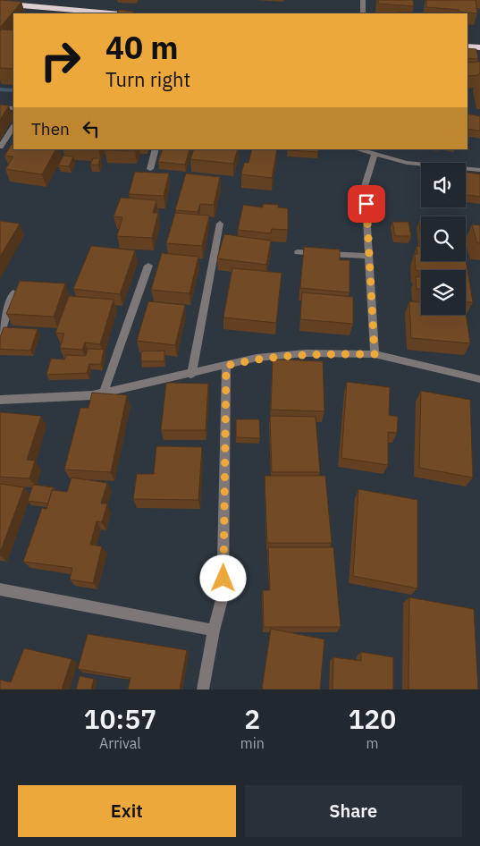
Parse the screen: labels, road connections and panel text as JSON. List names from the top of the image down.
{
  "page": {
    "turn": ["40 m", "Turn right"],
    "then": "Then",
    "eta": [
      "10:57",
      "Arrival",
      "2",
      "min",
      "120",
      "m"
    ],
    "buttons": ["Exit", "Share"]
  }
}
